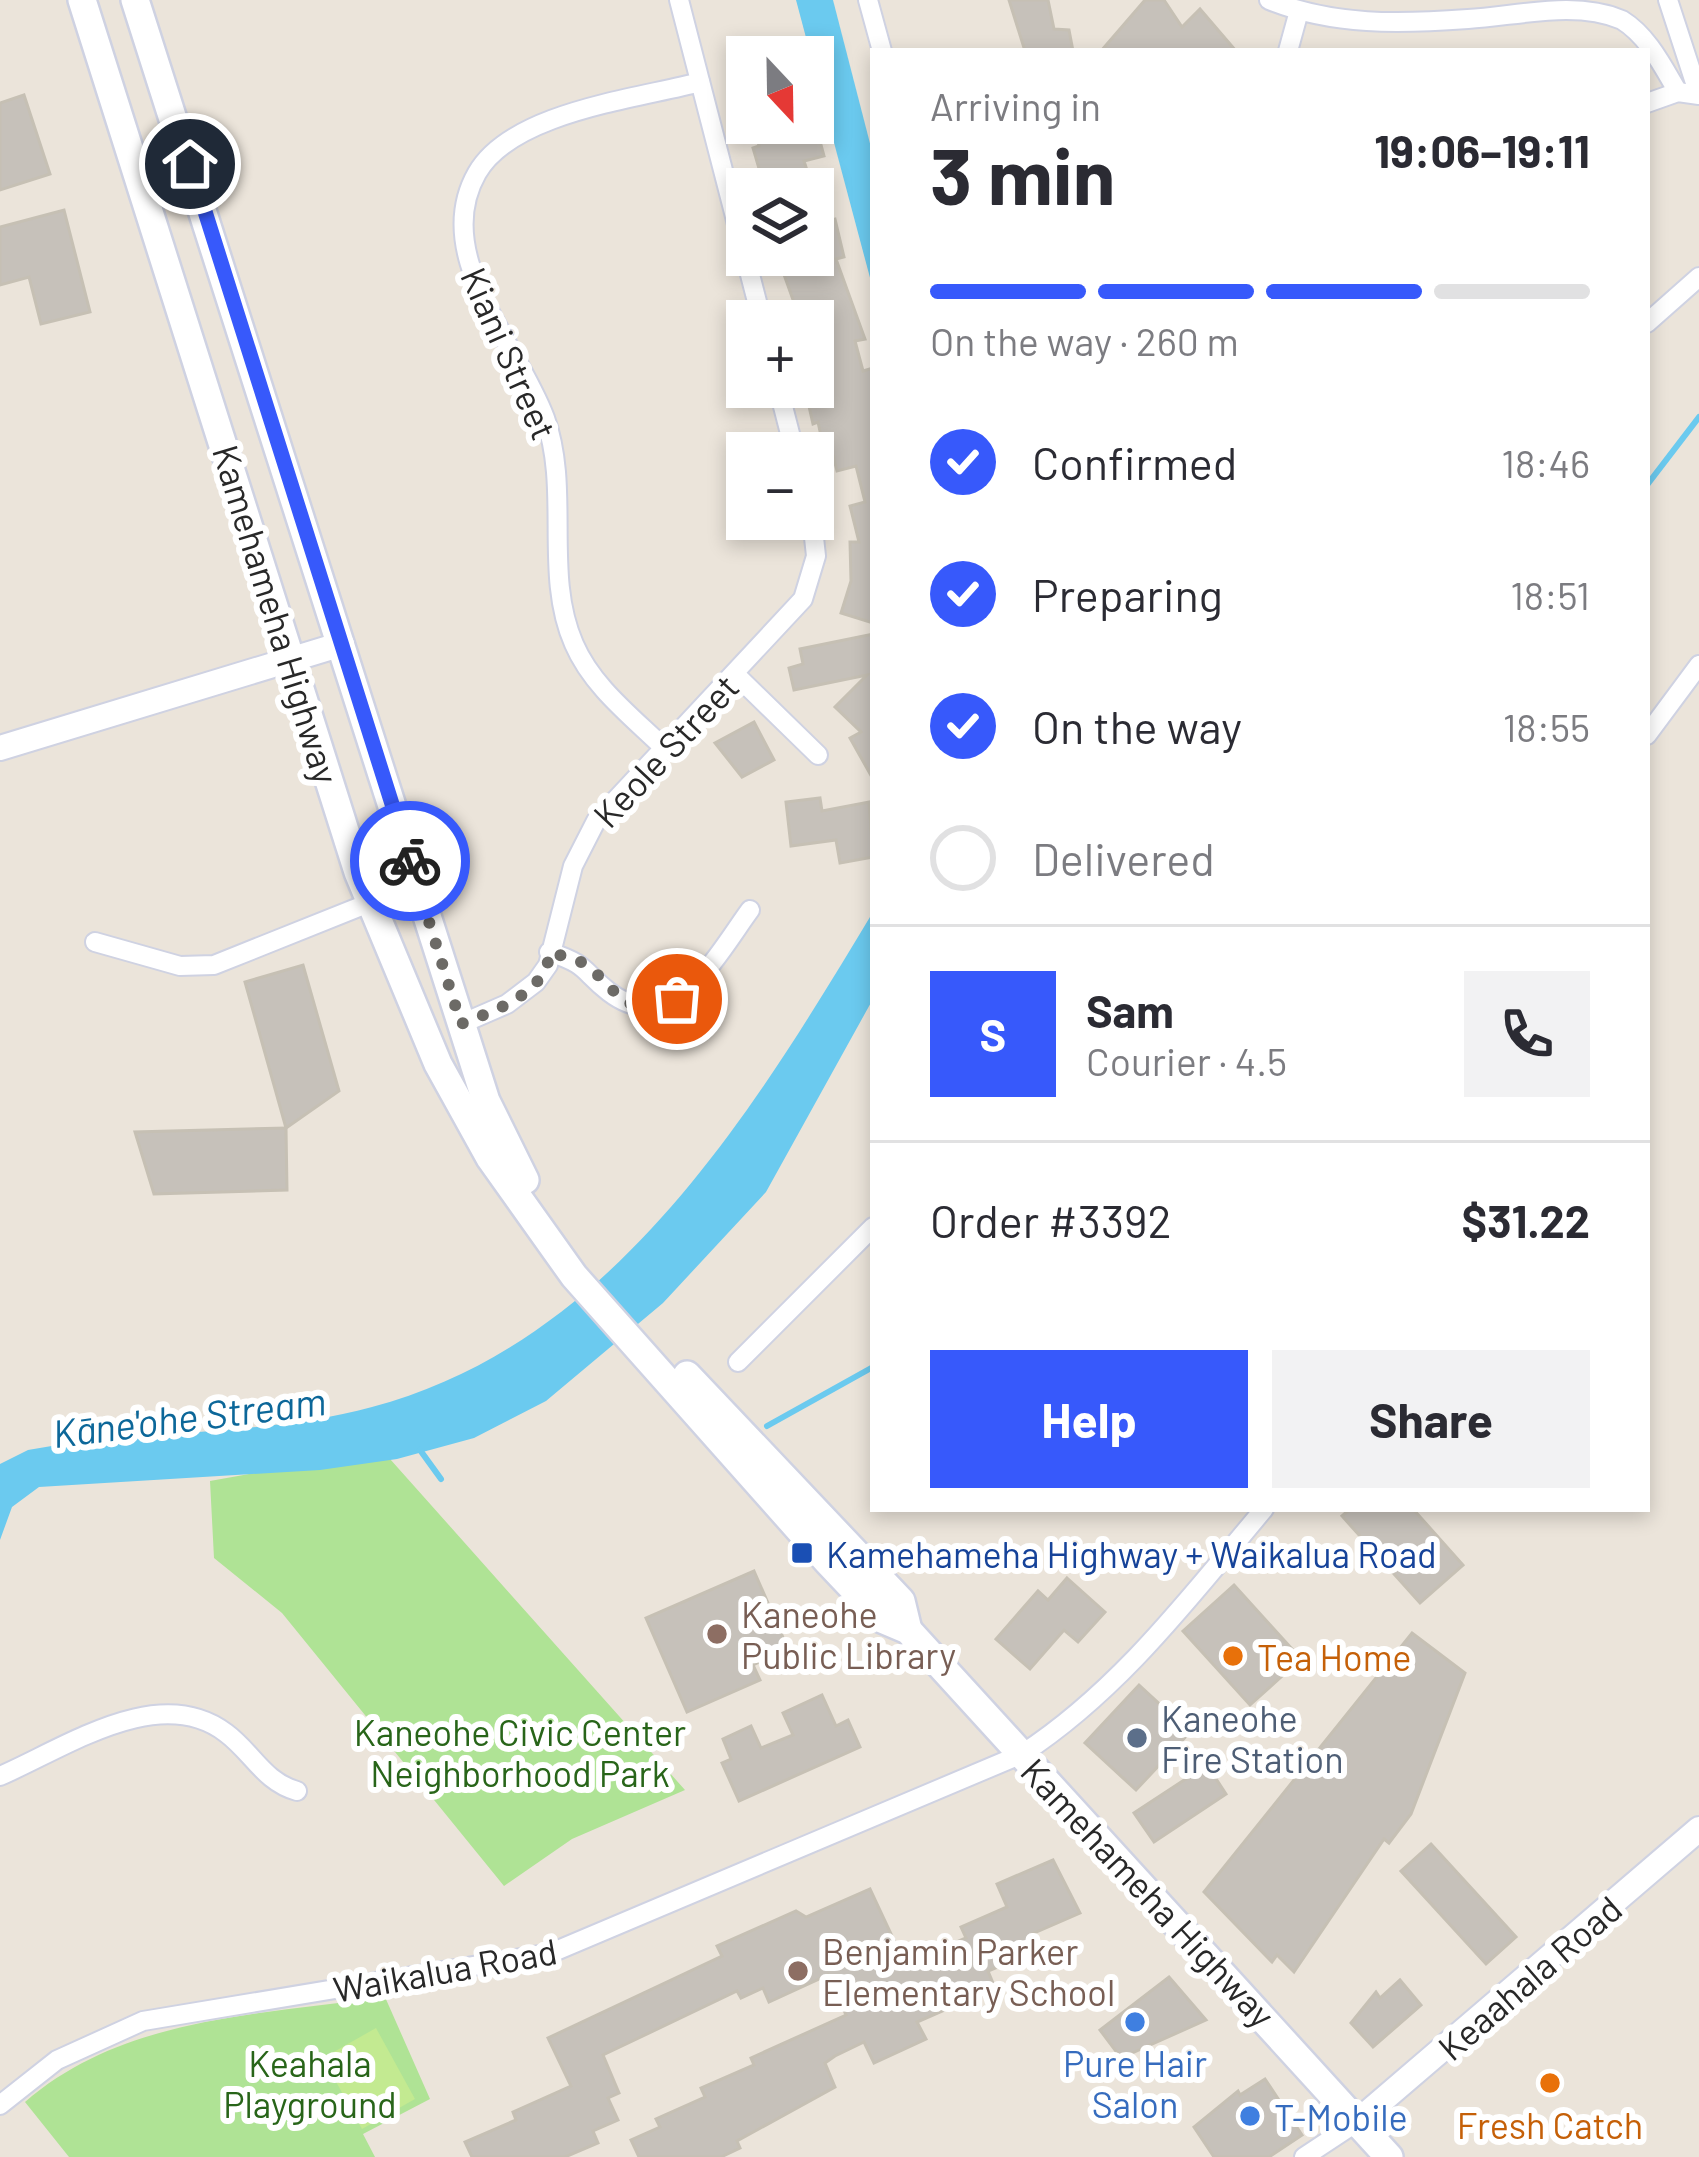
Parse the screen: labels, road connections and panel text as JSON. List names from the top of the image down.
{
  "streets": {
    "main road": ["Kamehameha Highway"],
    "street": [
      "Kiani Street",
      "Keole Street",
      "Waikalua Road",
      "Keaahala Road"
    ]
  },
  "crossings": [
    ["Kiani Street", "Keole Street"],
    ["Kamehameha Highway", "Keole Street"],
    ["Kamehameha Highway", "Waikalua Road"],
    ["Kamehameha Highway", "Keaahala Road"]
  ],
  "water": ["Kāne'ohe Stream"],
  "parks": ["Kaneohe Civic Center Neighborhood Park", "Keahala Playground"],
  "places": {
    "transit": ["Kamehameha Highway + Waikalua Road"],
    "other": [
      "Kaneohe Public Library",
      "Tea Home",
      "Kaneohe Fire Station",
      "Benjamin Parker Elementary School",
      "Pure Hair Salon",
      "Fresh Catch",
      "T-Mobile"
    ]
  },
  "north": "bottom",
  "page": {
    "map_buttons": ["+", "−"],
    "heading": ["3 min", "Arriving in", "19:06–19:11"],
    "panel": [
      "Sam",
      "Courier · 4.5",
      "Order #3392",
      "$31.22"
    ],
    "bar": "On the way · 260 m",
    "list": [
      ["Confirmed", "18:46"],
      ["Preparing", "18:51"],
      ["On the way", "18:55"],
      "Delivered"
    ],
    "round": "S",
    "buttons": ["Help", "Share"]
  }
}
